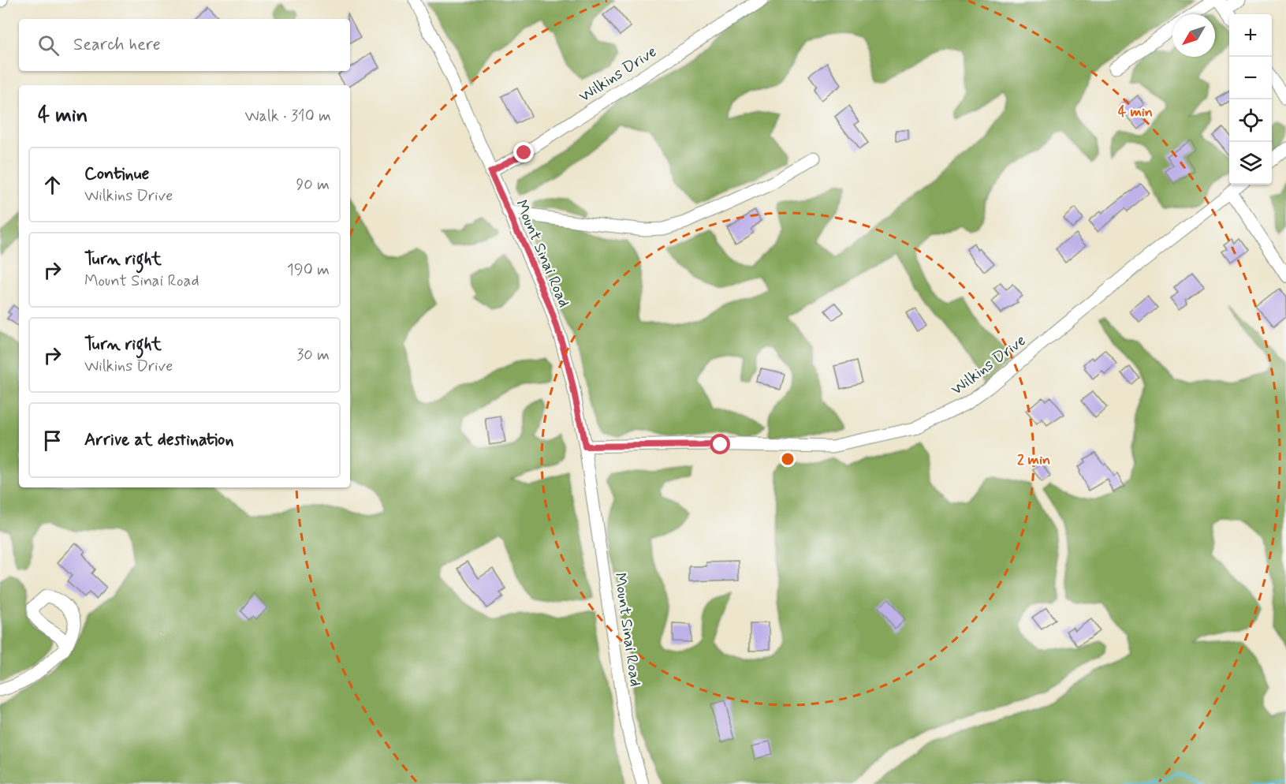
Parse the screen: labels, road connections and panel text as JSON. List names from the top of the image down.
{
  "streets": {
    "street": ["Wilkins Drive", "Mount Sinai Road"]
  },
  "crossings": [
    ["Wilkins Drive", "Mount Sinai Road"]
  ],
  "north": "bottom left",
  "page": {
    "map_buttons": ["+", "−"],
    "search": "Search here",
    "heading": ["4 min", "Walk · 310 m"],
    "list": [
      ["Continue", "Wilkins Drive", "90 m"],
      ["Turn right", "Mount Sinai Road", "190 m"],
      ["Turn right", "Wilkins Drive", "30 m"],
      "Arrive at destination"
    ]
  },
  "rings": ["4 min", "2 min"]
}
